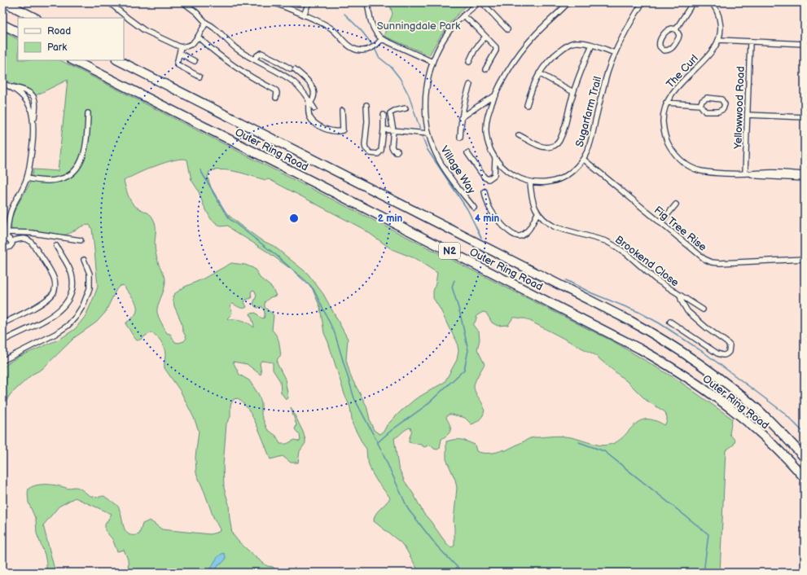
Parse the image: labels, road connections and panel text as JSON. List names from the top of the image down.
{
  "streets": {
    "highway": ["Outer Ring Road", "N2"],
    "street": [
      "The Curl",
      "Yellowwood Road",
      "Sugarfarm Trail",
      "Village Way",
      "Fig Tree Rise",
      "Brookend Close"
    ]
  },
  "crossings": [
    ["The Curl", "Yellowwood Road"],
    ["Sugarfarm Trail", "Fig Tree Rise"],
    ["Sugarfarm Trail", "Brookend Close"]
  ],
  "parks": ["Sunningdale Park"],
  "legend": ["Road", "Park"],
  "rings": ["2 min", "4 min"]
}
